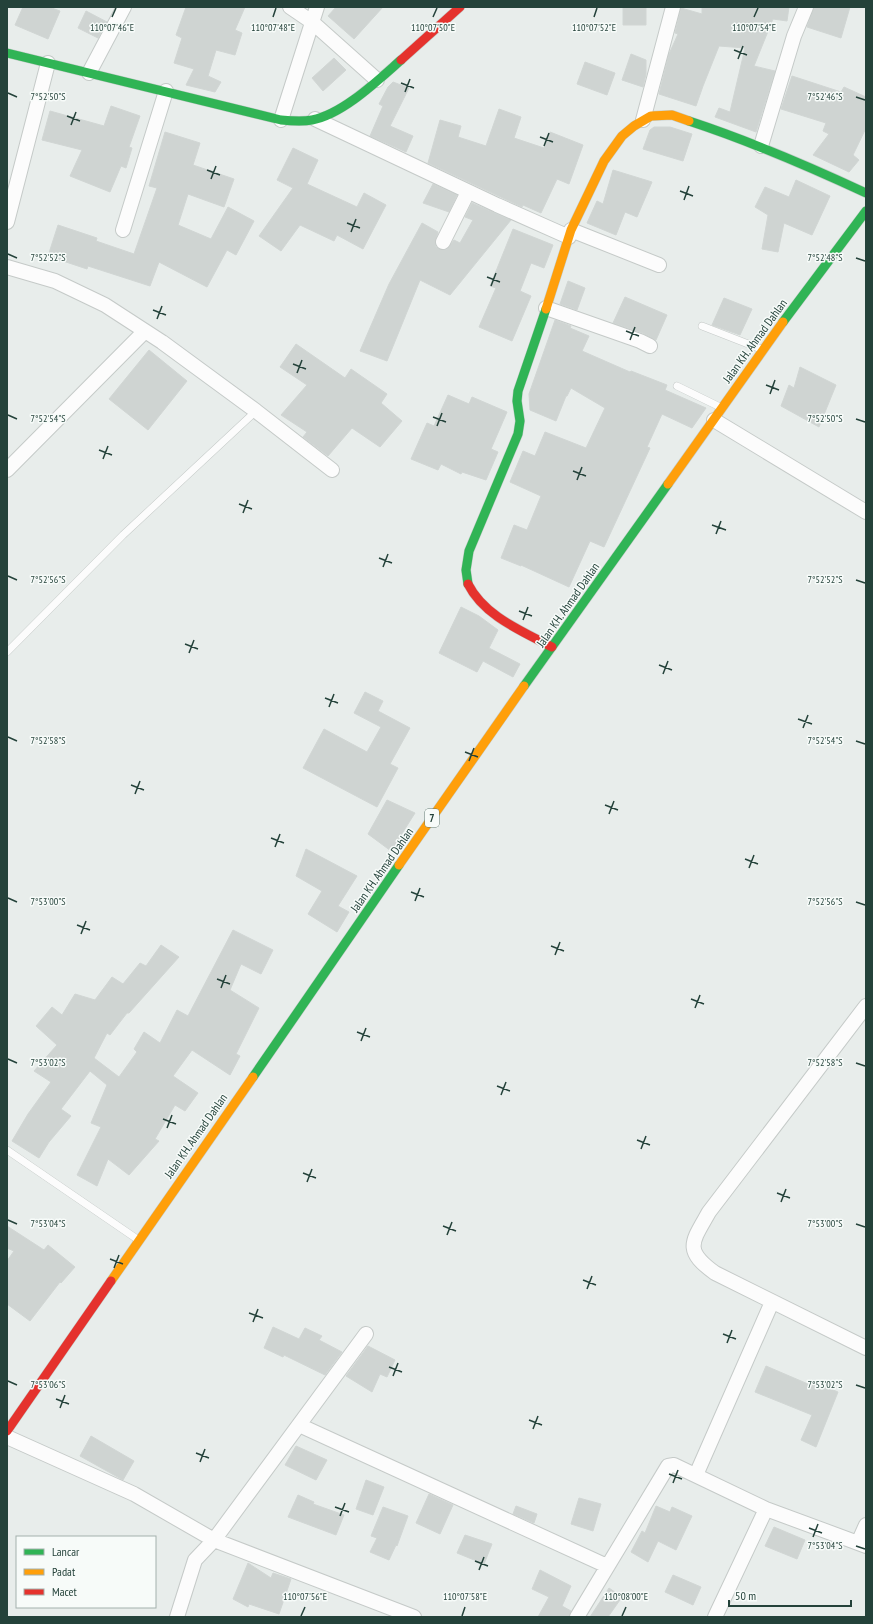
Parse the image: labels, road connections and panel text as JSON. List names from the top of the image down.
{
  "streets": {
    "main road": ["Jalan KH. Ahmad Dahlan", "7"]
  },
  "legend": ["Lancar", "Padat", "Macet"],
  "scale_bar": "50 m",
  "coordinates": [
    "110°07'46\"E",
    "110°07'48\"E",
    "110°07'50\"E",
    "110°07'52\"E",
    "110°07'54\"E",
    "7°52'46\"S",
    "7°52'50\"S",
    "7°52'48\"S",
    "7°52'52\"S",
    "7°52'54\"S",
    "7°52'56\"S",
    "7°52'58\"S",
    "7°53'00\"S",
    "7°53'02\"S",
    "7°53'04\"S",
    "7°53'06\"S",
    "110°07'56\"E",
    "110°07'58\"E",
    "110°08'00\"E"
  ]
}
